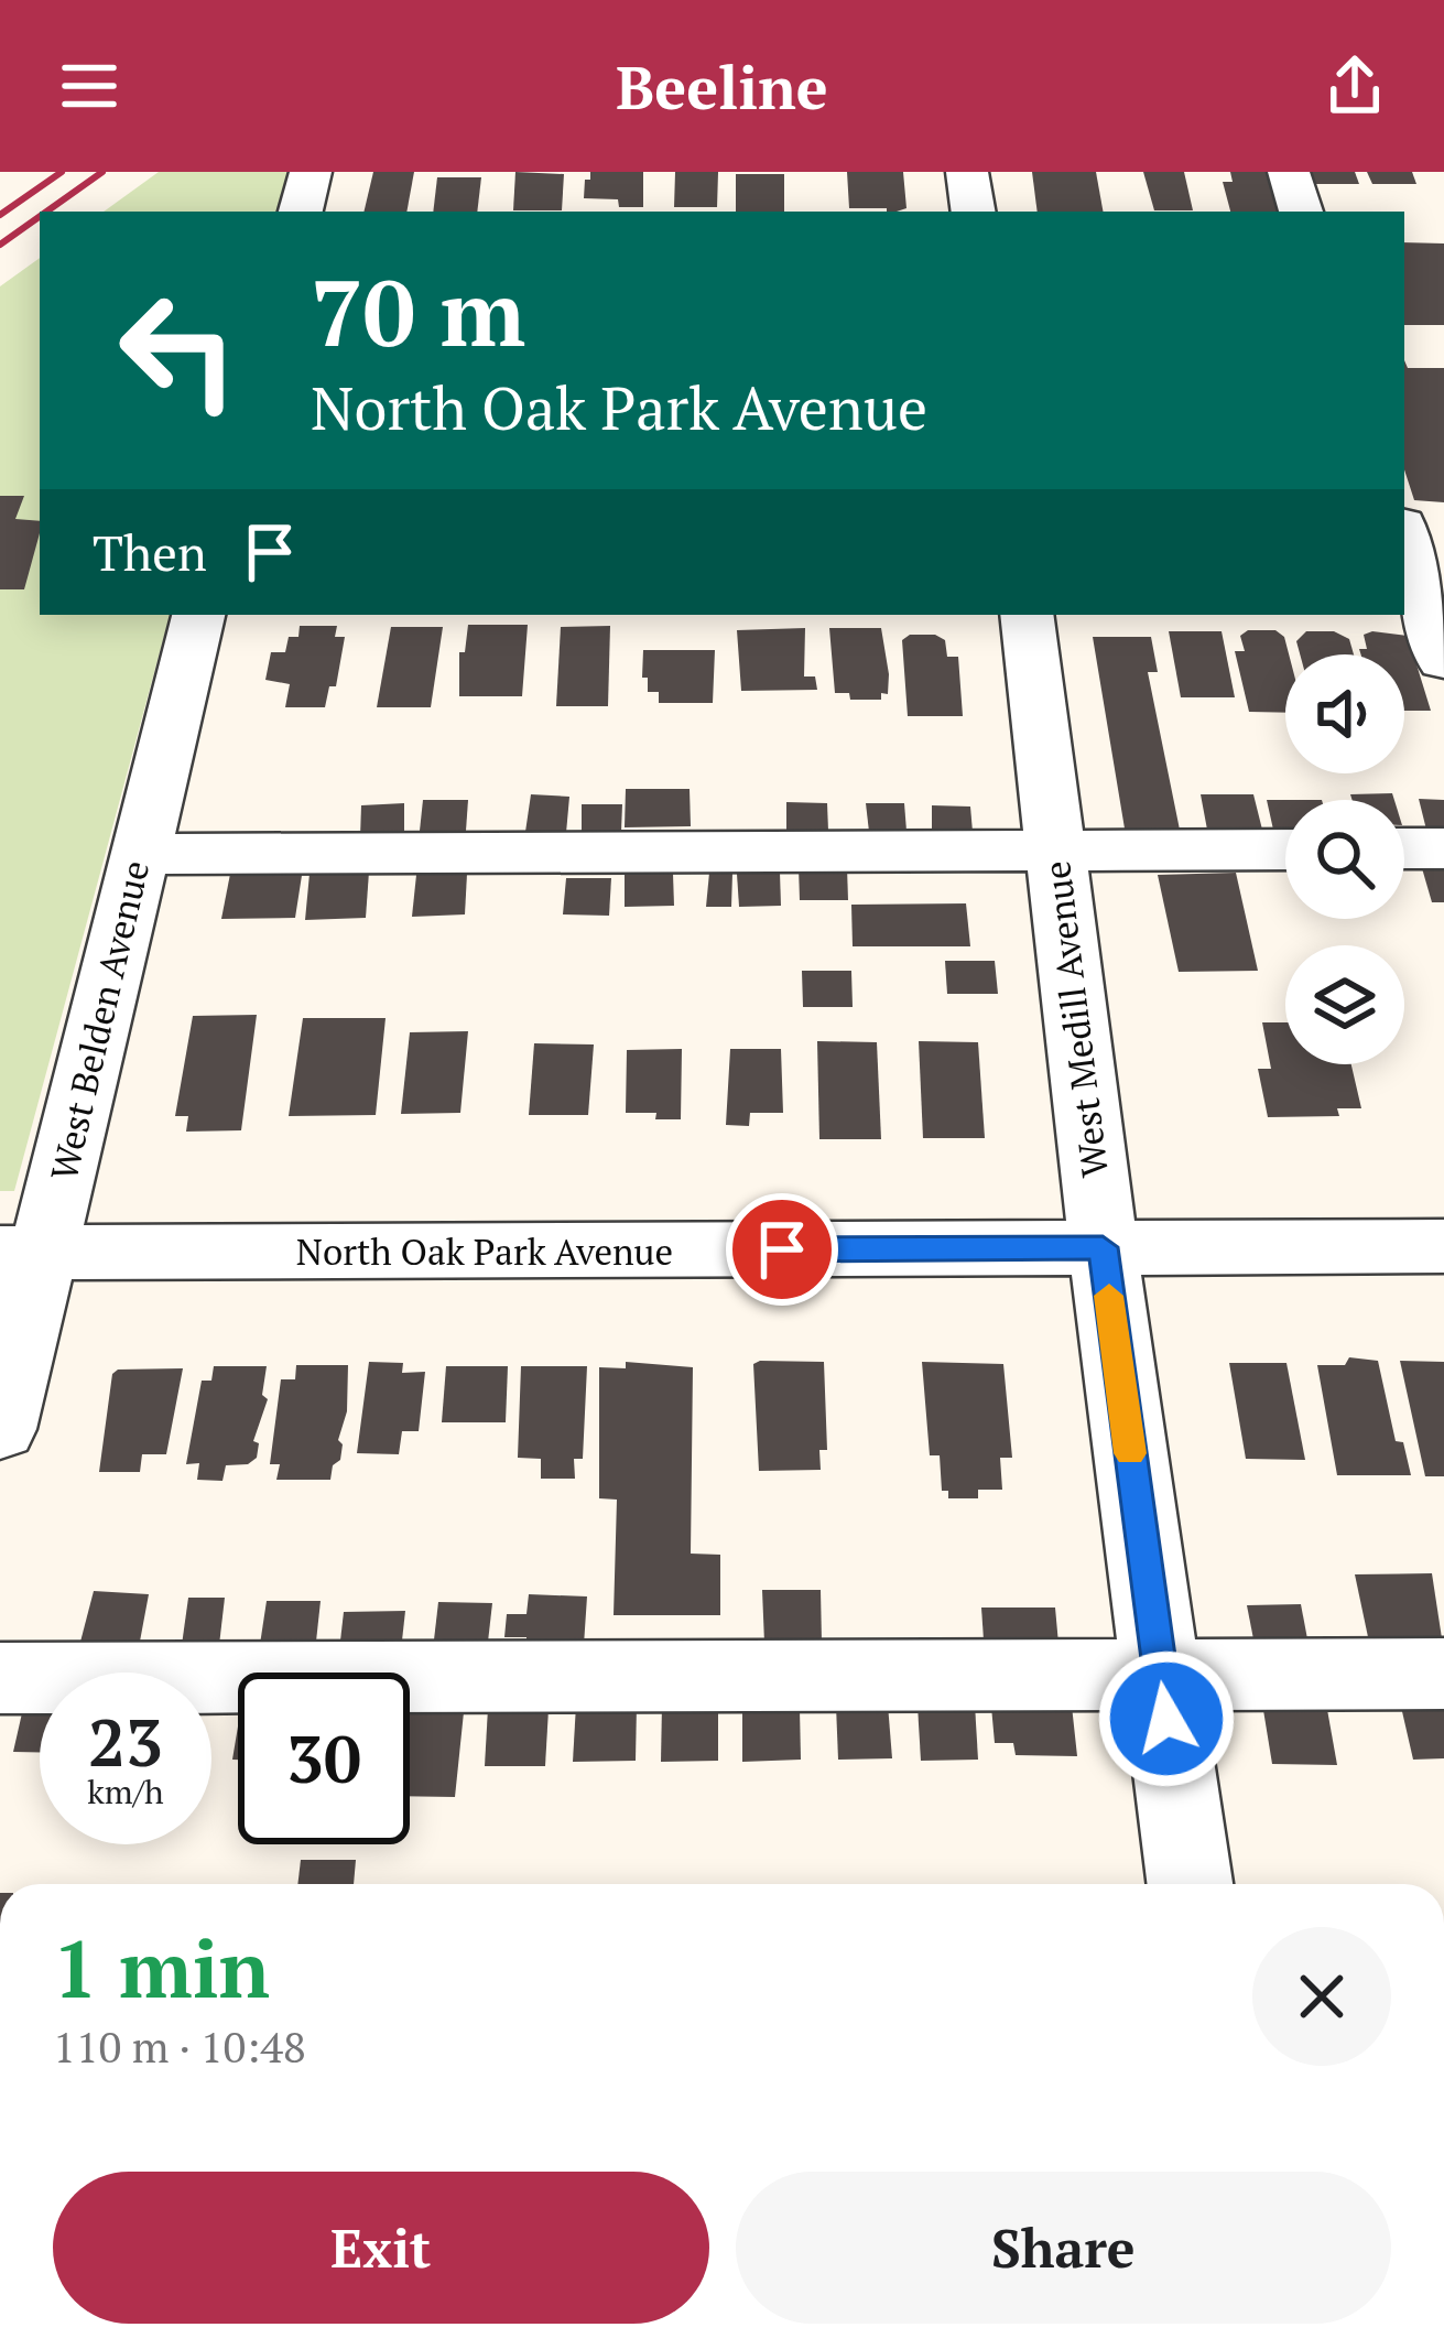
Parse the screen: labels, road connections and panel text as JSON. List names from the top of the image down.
{
  "streets": {
    "street": ["West Medill Avenue", "West Belden Avenue", "North Oak Park Avenue"]
  },
  "crossings": [
    ["West Medill Avenue", "North Oak Park Avenue"],
    ["West Belden Avenue", "North Oak Park Avenue"]
  ],
  "page": {
    "header": "Beeline",
    "turn": ["70 m", "North Oak Park Avenue"],
    "then": "Then",
    "speed": "23 km/h",
    "limit": "30",
    "heading": ["1 min", "110 m · 10:48"],
    "buttons": ["Exit", "Share"]
  }
}
